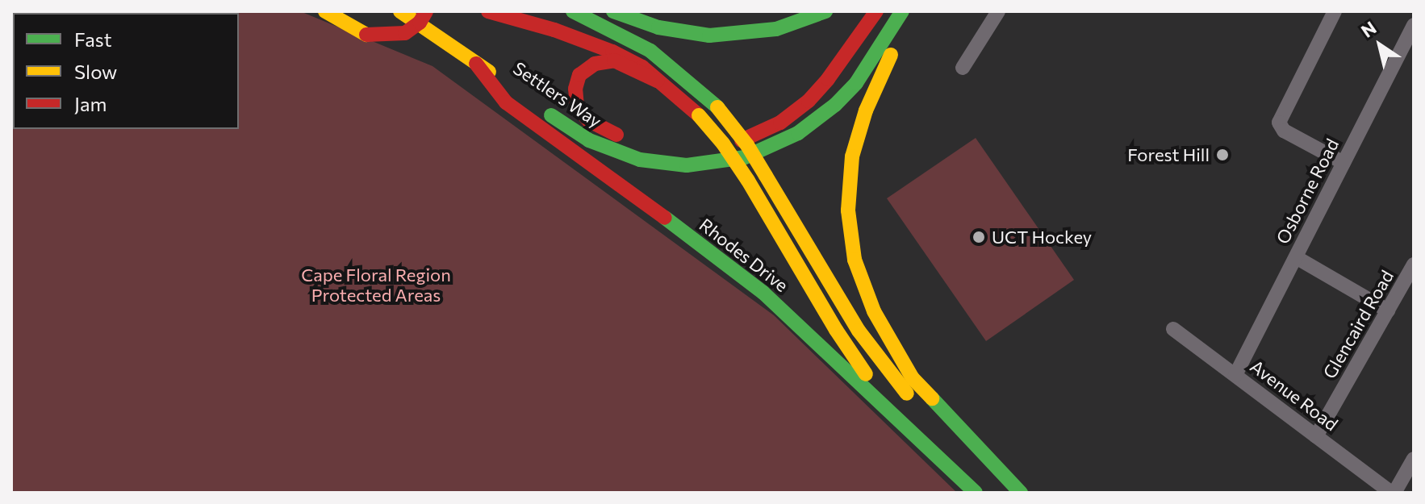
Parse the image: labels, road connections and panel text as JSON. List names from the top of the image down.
{
  "streets": {
    "highway": ["Settlers Way", "Rhodes Drive"],
    "street": ["Osborne Road", "Glencaird Road", "Avenue Road"]
  },
  "crossings": [
    ["Settlers Way", "Rhodes Drive"],
    ["Osborne Road", "Avenue Road"],
    ["Glencaird Road", "Avenue Road"]
  ],
  "parks": ["Cape Floral Region Protected Areas"],
  "places": ["Forest Hill", "UCT Hockey"],
  "legend": ["Fast", "Slow", "Jam"],
  "north": "top left"
}
